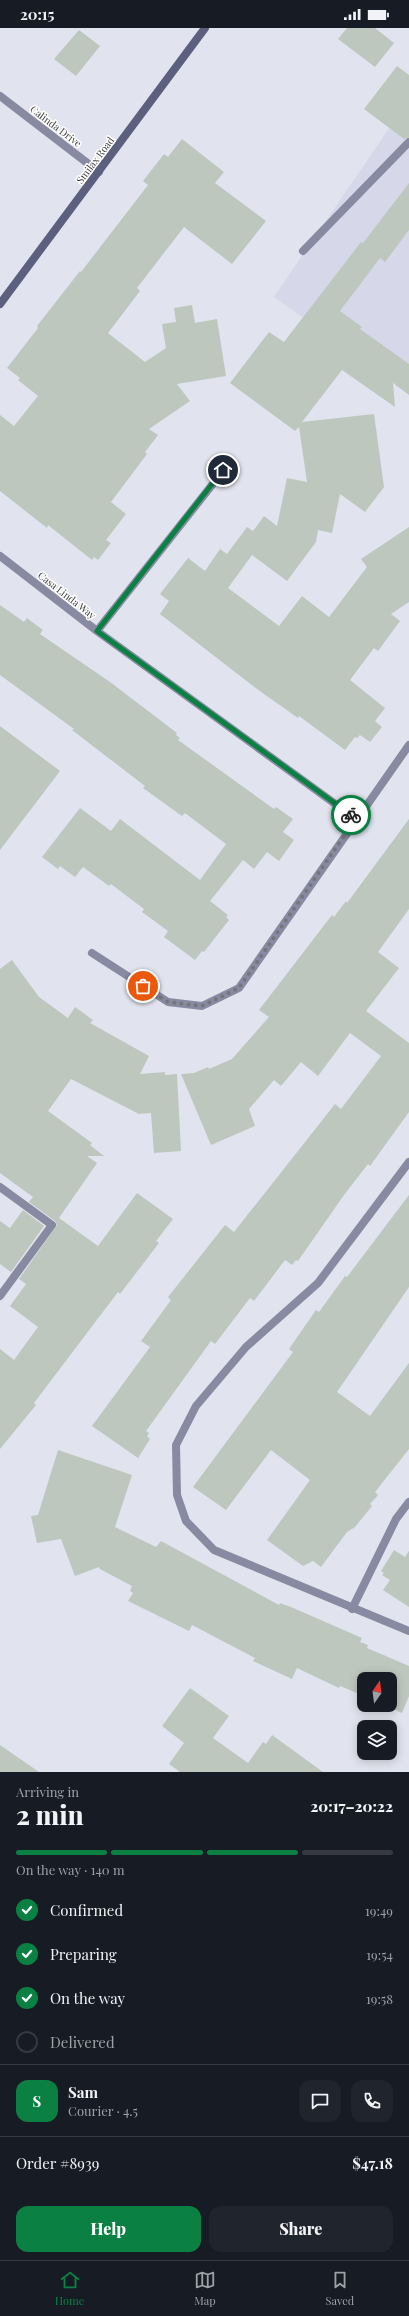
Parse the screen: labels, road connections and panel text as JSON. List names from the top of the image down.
{
  "streets": {
    "street": ["Calinda Drive", "Smilax Road", "Casa Linda Way"]
  },
  "crossings": [
    ["Calinda Drive", "Smilax Road"]
  ],
  "north": "top",
  "page": {
    "status": "20:15",
    "heading": ["2 min", "Arriving in", "20:17–20:22"],
    "panel": [
      "Sam",
      "Courier · 4.5",
      "Order #8939",
      "$47.18"
    ],
    "bar": "On the way · 140 m",
    "list": [
      ["Confirmed", "19:49"],
      ["Preparing", "19:54"],
      ["On the way", "19:58"],
      "Delivered"
    ],
    "round": "S",
    "buttons": ["Help", "Share"],
    "tabs": ["Home", "Map", "Saved"]
  }
}
